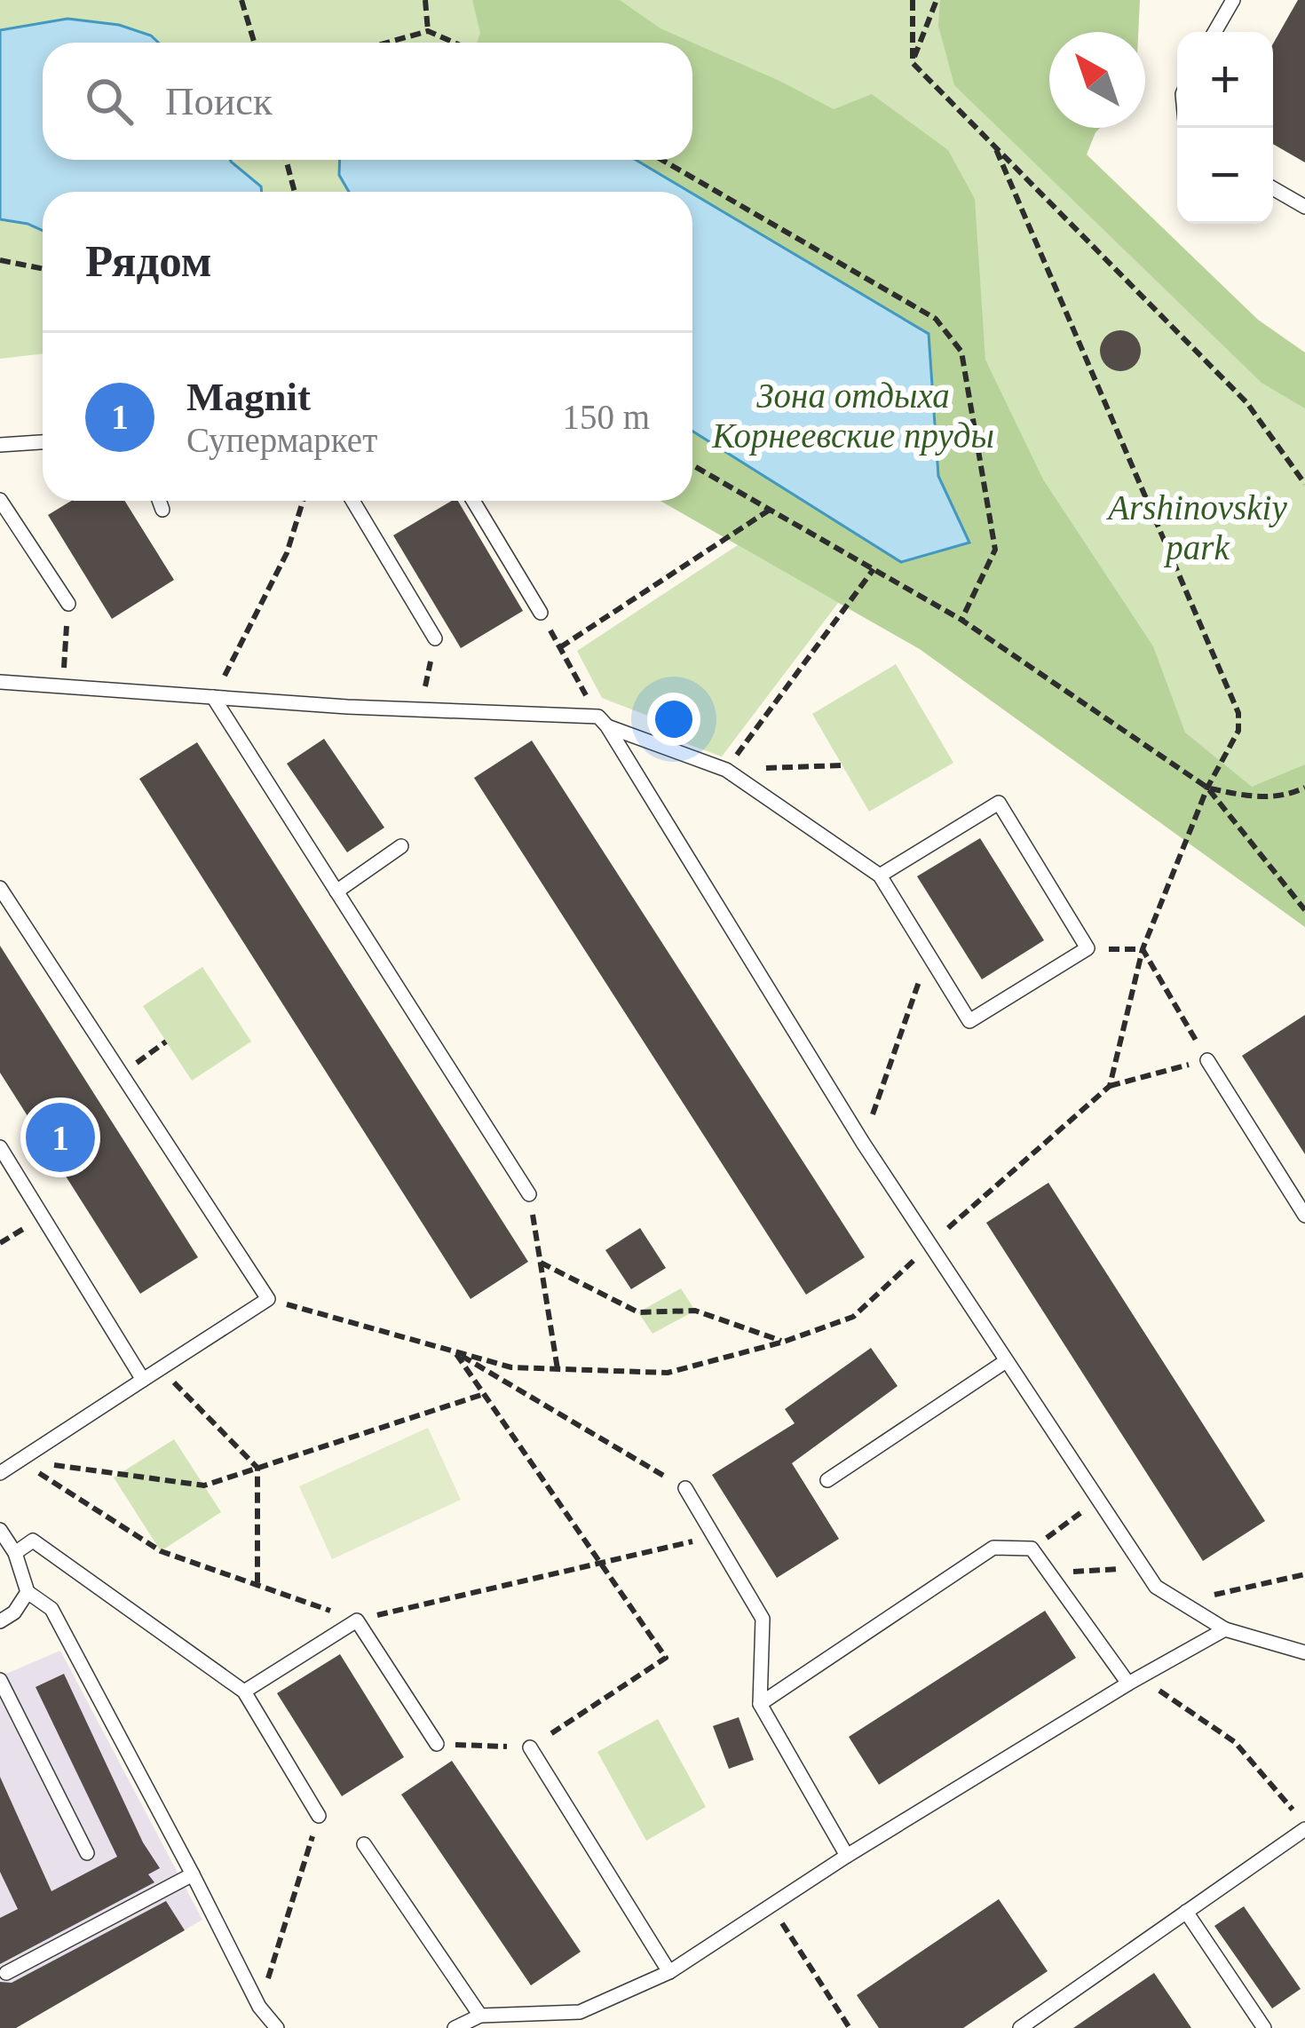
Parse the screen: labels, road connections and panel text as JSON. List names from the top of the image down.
{
  "parks": ["Зона отдыха Корнеевские пруды", "Arshinovskiy park"],
  "north": "top left",
  "page": {
    "map_buttons": ["+", "−"],
    "search": "Поиск",
    "heading": "Рядом",
    "list": [
      {
        "mark": "1",
        "name": "Magnit",
        "note": "Супермаркет",
        "value": "150 m"
      }
    ],
    "pins": "1"
  }
}
